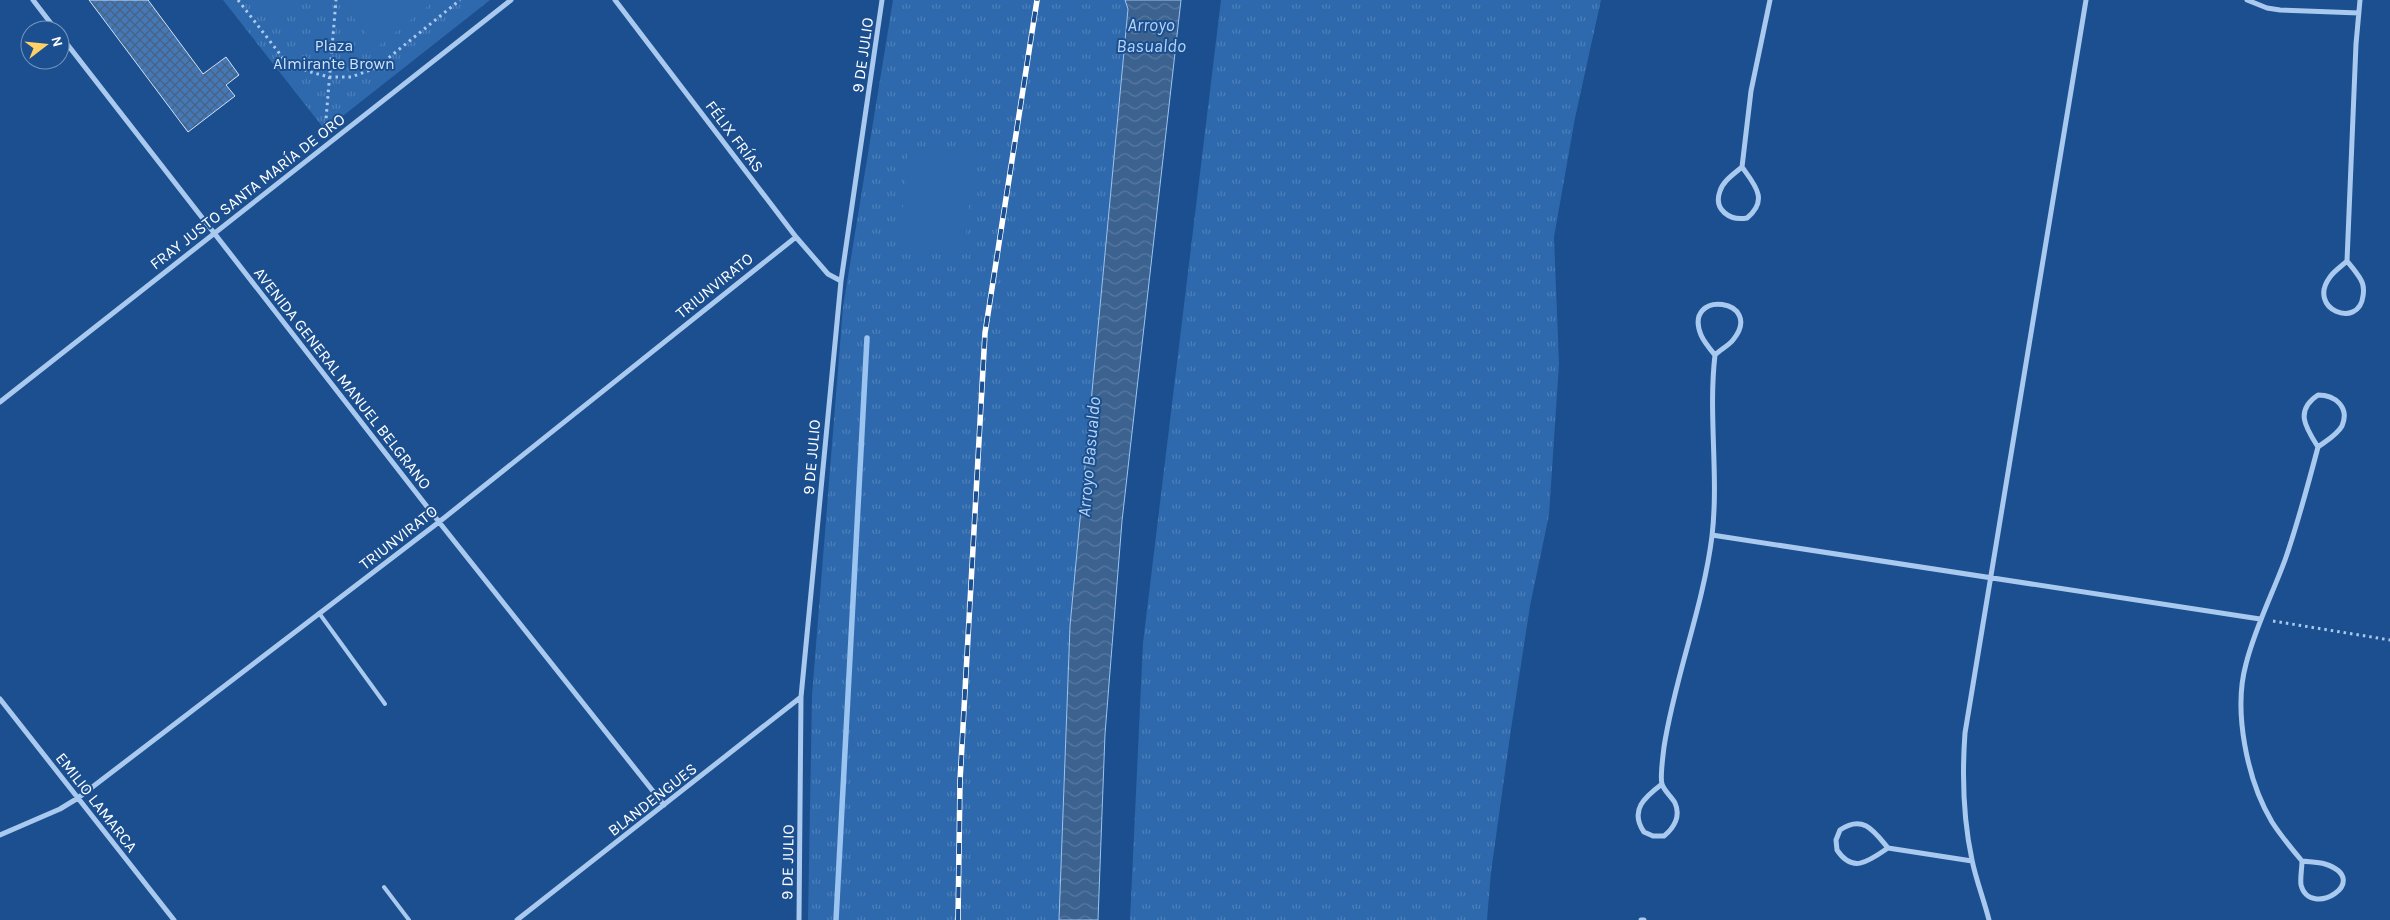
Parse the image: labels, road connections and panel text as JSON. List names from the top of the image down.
{
  "streets": {
    "street": [
      "9 DE JULIO",
      "FÉLIX FRÍAS",
      "FRAY JUSTO SANTA MARÍA DE ORO",
      "TRIUNVIRATO",
      "AVENIDA GENERAL MANUEL BELGRANO",
      "BLANDENGUES",
      "EMILIO LAMARCA"
    ]
  },
  "crossings": [
    ["9 DE JULIO", "FÉLIX FRÍAS"],
    ["9 DE JULIO", "BLANDENGUES"],
    ["FÉLIX FRÍAS", "TRIUNVIRATO"],
    ["FRAY JUSTO SANTA MARÍA DE ORO", "AVENIDA GENERAL MANUEL BELGRANO"],
    ["TRIUNVIRATO", "AVENIDA GENERAL MANUEL BELGRANO"],
    ["TRIUNVIRATO", "EMILIO LAMARCA"],
    ["AVENIDA GENERAL MANUEL BELGRANO", "BLANDENGUES"]
  ],
  "water": ["Arroyo Basualdo"],
  "parks": ["Plaza Almirante Brown"],
  "north": "right"
}
